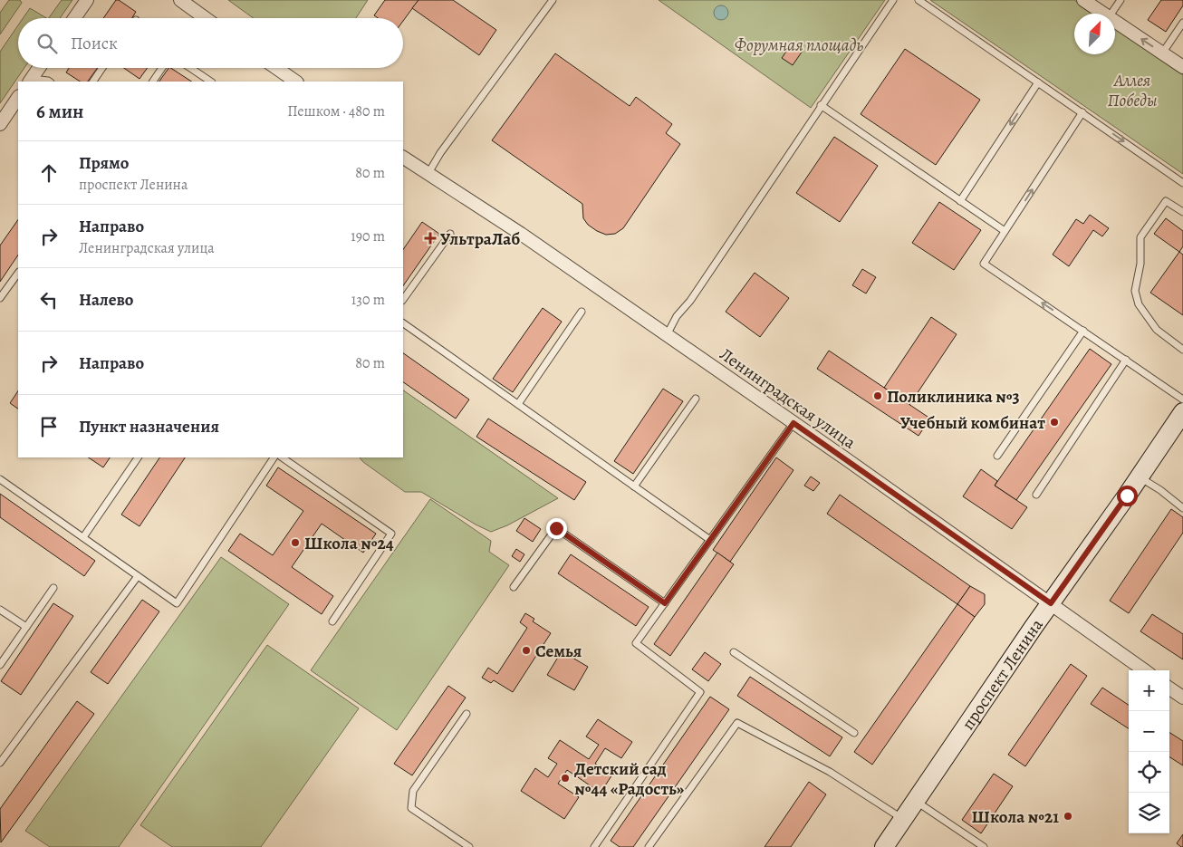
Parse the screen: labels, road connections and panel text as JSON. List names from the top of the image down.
{
  "streets": {
    "street": ["Ленинградская улица", "проспект Ленина"]
  },
  "crossings": [
    ["Ленинградская улица", "проспект Ленина"]
  ],
  "parks": ["Форумная площадь", "Аллея Победы"],
  "places": {
    "health": ["УльтраЛаб"],
    "other": [
      "Поликлиника №3",
      "Учебный комбинат",
      "Школа №24",
      "Семья",
      "Детский сад №44 «Радость»",
      "Школа №21"
    ]
  },
  "north": "top right",
  "page": {
    "search": "Поиск",
    "heading": ["6 мин", "Пешком · 480 m"],
    "list": [
      ["Прямо", "проспект Ленина", "80 m"],
      ["Направо", "Ленинградская улица", "190 m"],
      ["Налево", "130 m"],
      ["Направо", "80 m"],
      "Пункт назначения"
    ],
    "map_buttons": ["+", "−"]
  }
}
